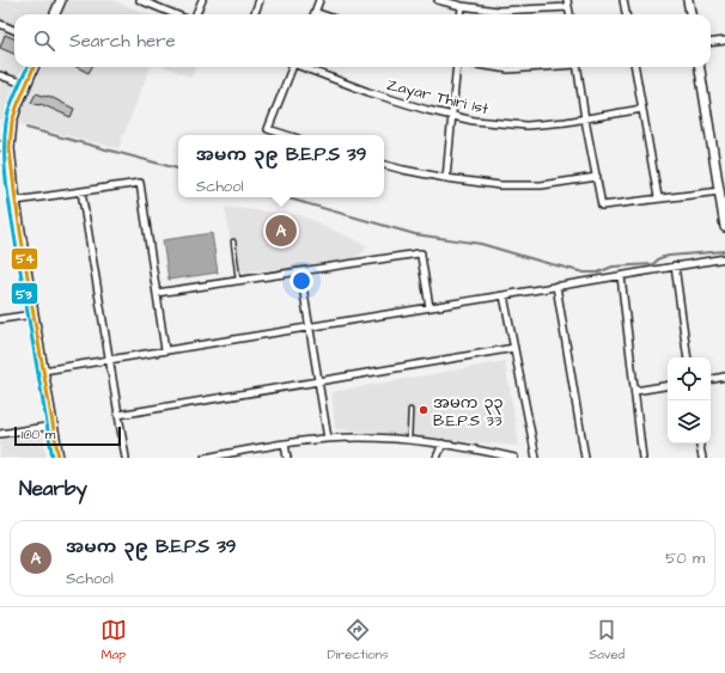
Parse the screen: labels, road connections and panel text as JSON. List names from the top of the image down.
{
  "streets": {
    "street": ["Zayar Thiri 1st"]
  },
  "places": ["အမက ၃၃ B.E.P.S 33"],
  "lines": ["transit line 54", "transit line 53"],
  "scale_bar": "100 m",
  "page": {
    "search": "Search here",
    "popup": ["အမက ၃၉ B.E.P.S 39", "School"],
    "pins": "A",
    "scale": "100 m",
    "heading": "Nearby",
    "list": [
      {
        "mark": "A",
        "name": "အမက ၃၉ B.E.P.S 39",
        "note": "School",
        "value": "50 m"
      }
    ],
    "nav": ["Map", "Directions", "Saved"]
  }
}
